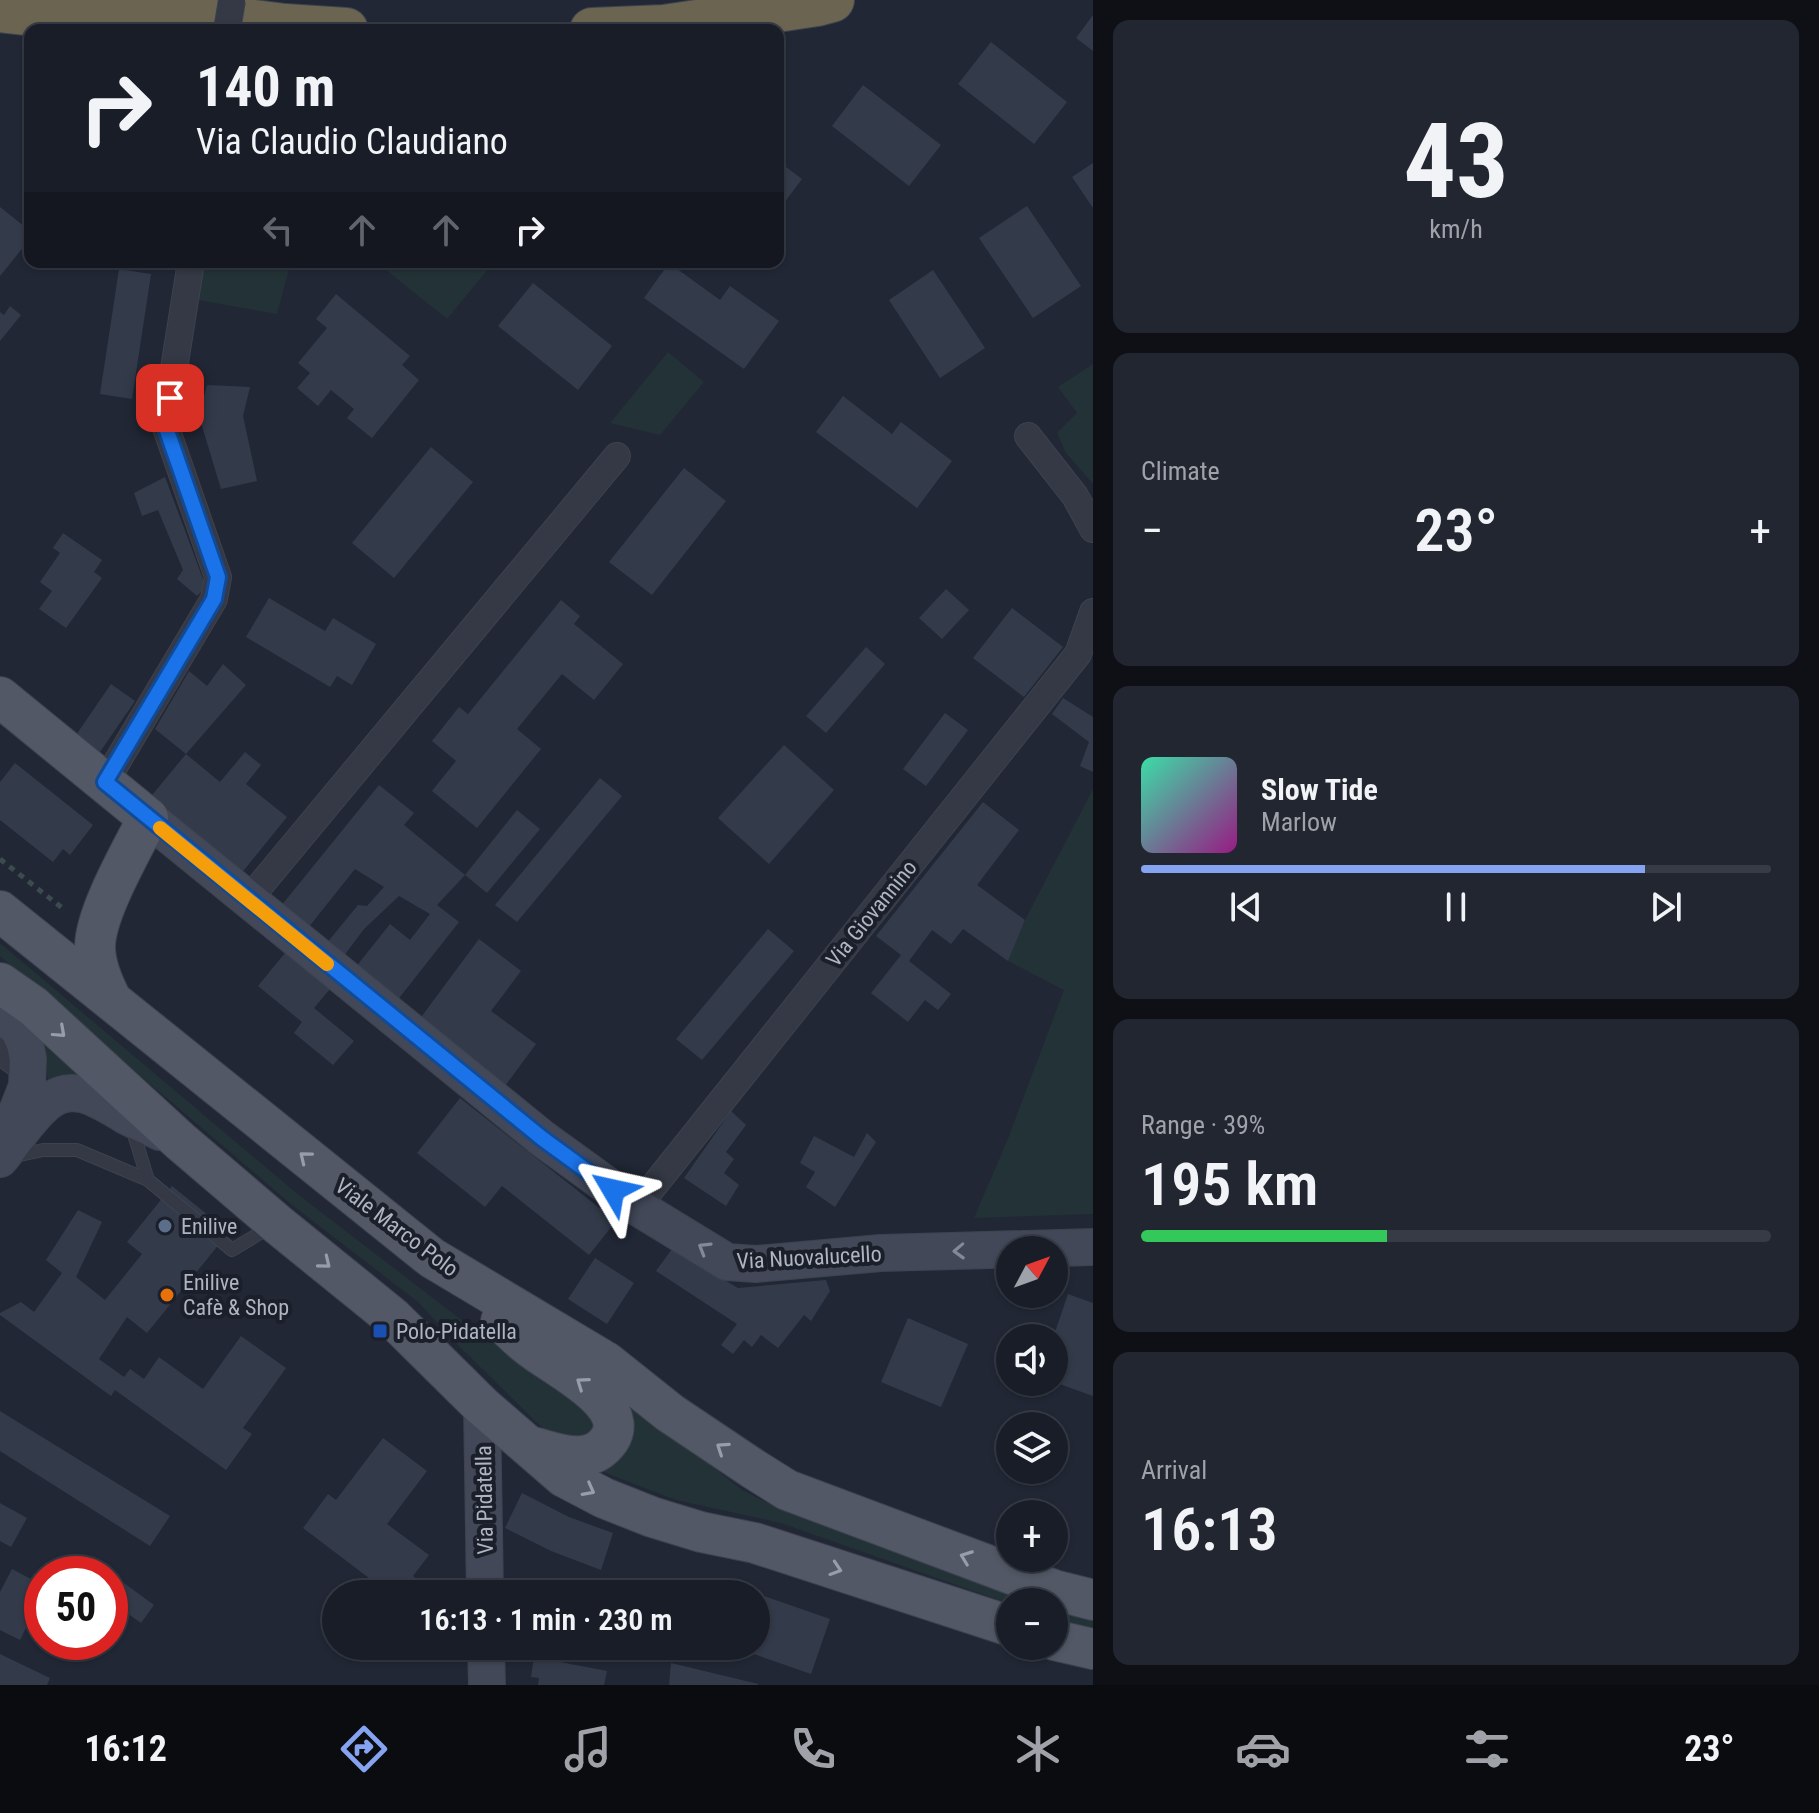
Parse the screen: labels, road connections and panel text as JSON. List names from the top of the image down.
{
  "streets": {
    "main road": ["Viale Marco Polo", "Via Nuovalucello", "Via Pidatella"],
    "street": ["Via Giovannino"]
  },
  "crossings": [
    ["Via Giovannino", "Via Nuovalucello"]
  ],
  "places": {
    "other": ["Enilive", "Enilive Cafè & Shop"],
    "transit": ["Polo-Pidatella"]
  },
  "north": "top right",
  "page": {
    "tile": [
      ["43", "km/h"],
      "Climate",
      ["Range · 39%", "195 km"],
      ["Arrival", "16:13"]
    ],
    "turn": ["140 m", "Via Claudio Claudiano"],
    "heat": ["−", "23°", "+"],
    "song": ["Slow Tide", "Marlow"],
    "map_buttons": ["+", "−"],
    "limit": "50",
    "trip": "16:13 · 1 min · 230 m",
    "tabs": ["16:12", "23°"]
  }
}
